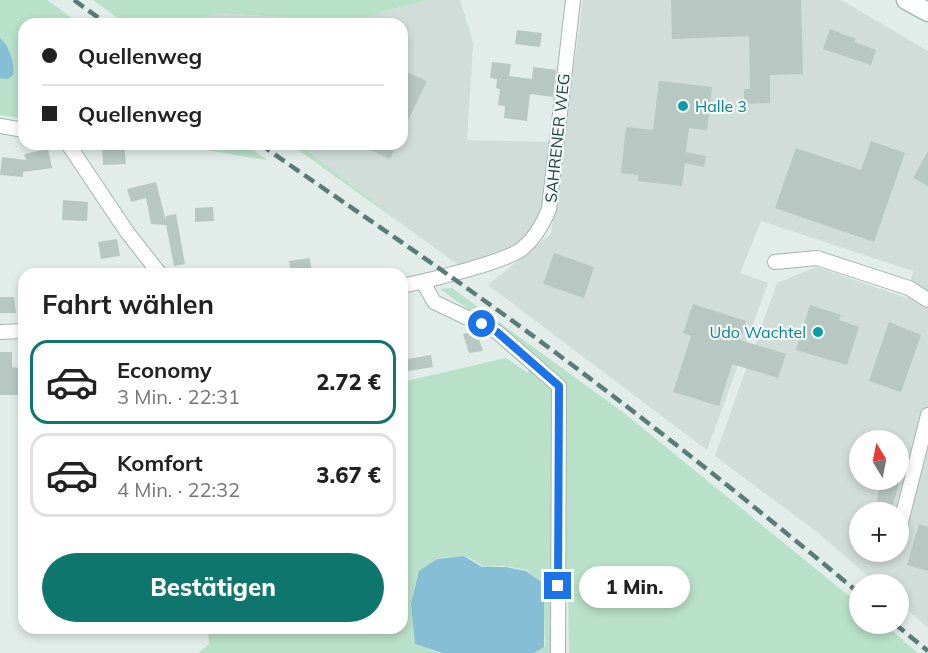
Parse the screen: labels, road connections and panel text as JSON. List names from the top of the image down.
{
  "streets": {
    "street": ["SAHRENER WEG"]
  },
  "places": ["Halle 3", "Udo Wachtel"],
  "north": "top",
  "page": {
    "banner": ["Quellenweg", "Quellenweg"],
    "heading": "Fahrt wählen",
    "list": [
      {
        "name": "Economy",
        "note": "3 Min. · 22:31",
        "value": "2.72 €"
      },
      {
        "name": "Komfort",
        "note": "4 Min. · 22:32",
        "value": "3.67 €"
      }
    ],
    "map_buttons": ["+", "−"],
    "buttons": "Bestätigen",
    "bubble": "1 Min."
  }
}
